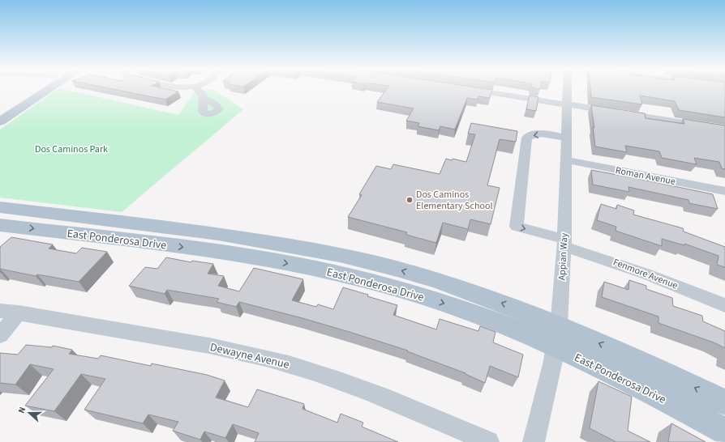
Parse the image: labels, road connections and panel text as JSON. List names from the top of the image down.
{
  "streets": {
    "main road": ["East Ponderosa Drive"],
    "street": [
      "Roman Avenue",
      "Appian Way",
      "Fenmore Avenue",
      "Dewayne Avenue"
    ]
  },
  "crossings": [
    ["Roman Avenue", "Appian Way"],
    ["East Ponderosa Drive", "Appian Way"],
    ["Appian Way", "Fenmore Avenue"]
  ],
  "parks": ["Dos Caminos Park"],
  "places": ["Dos Caminos Elementary School"],
  "north": "left"
}
